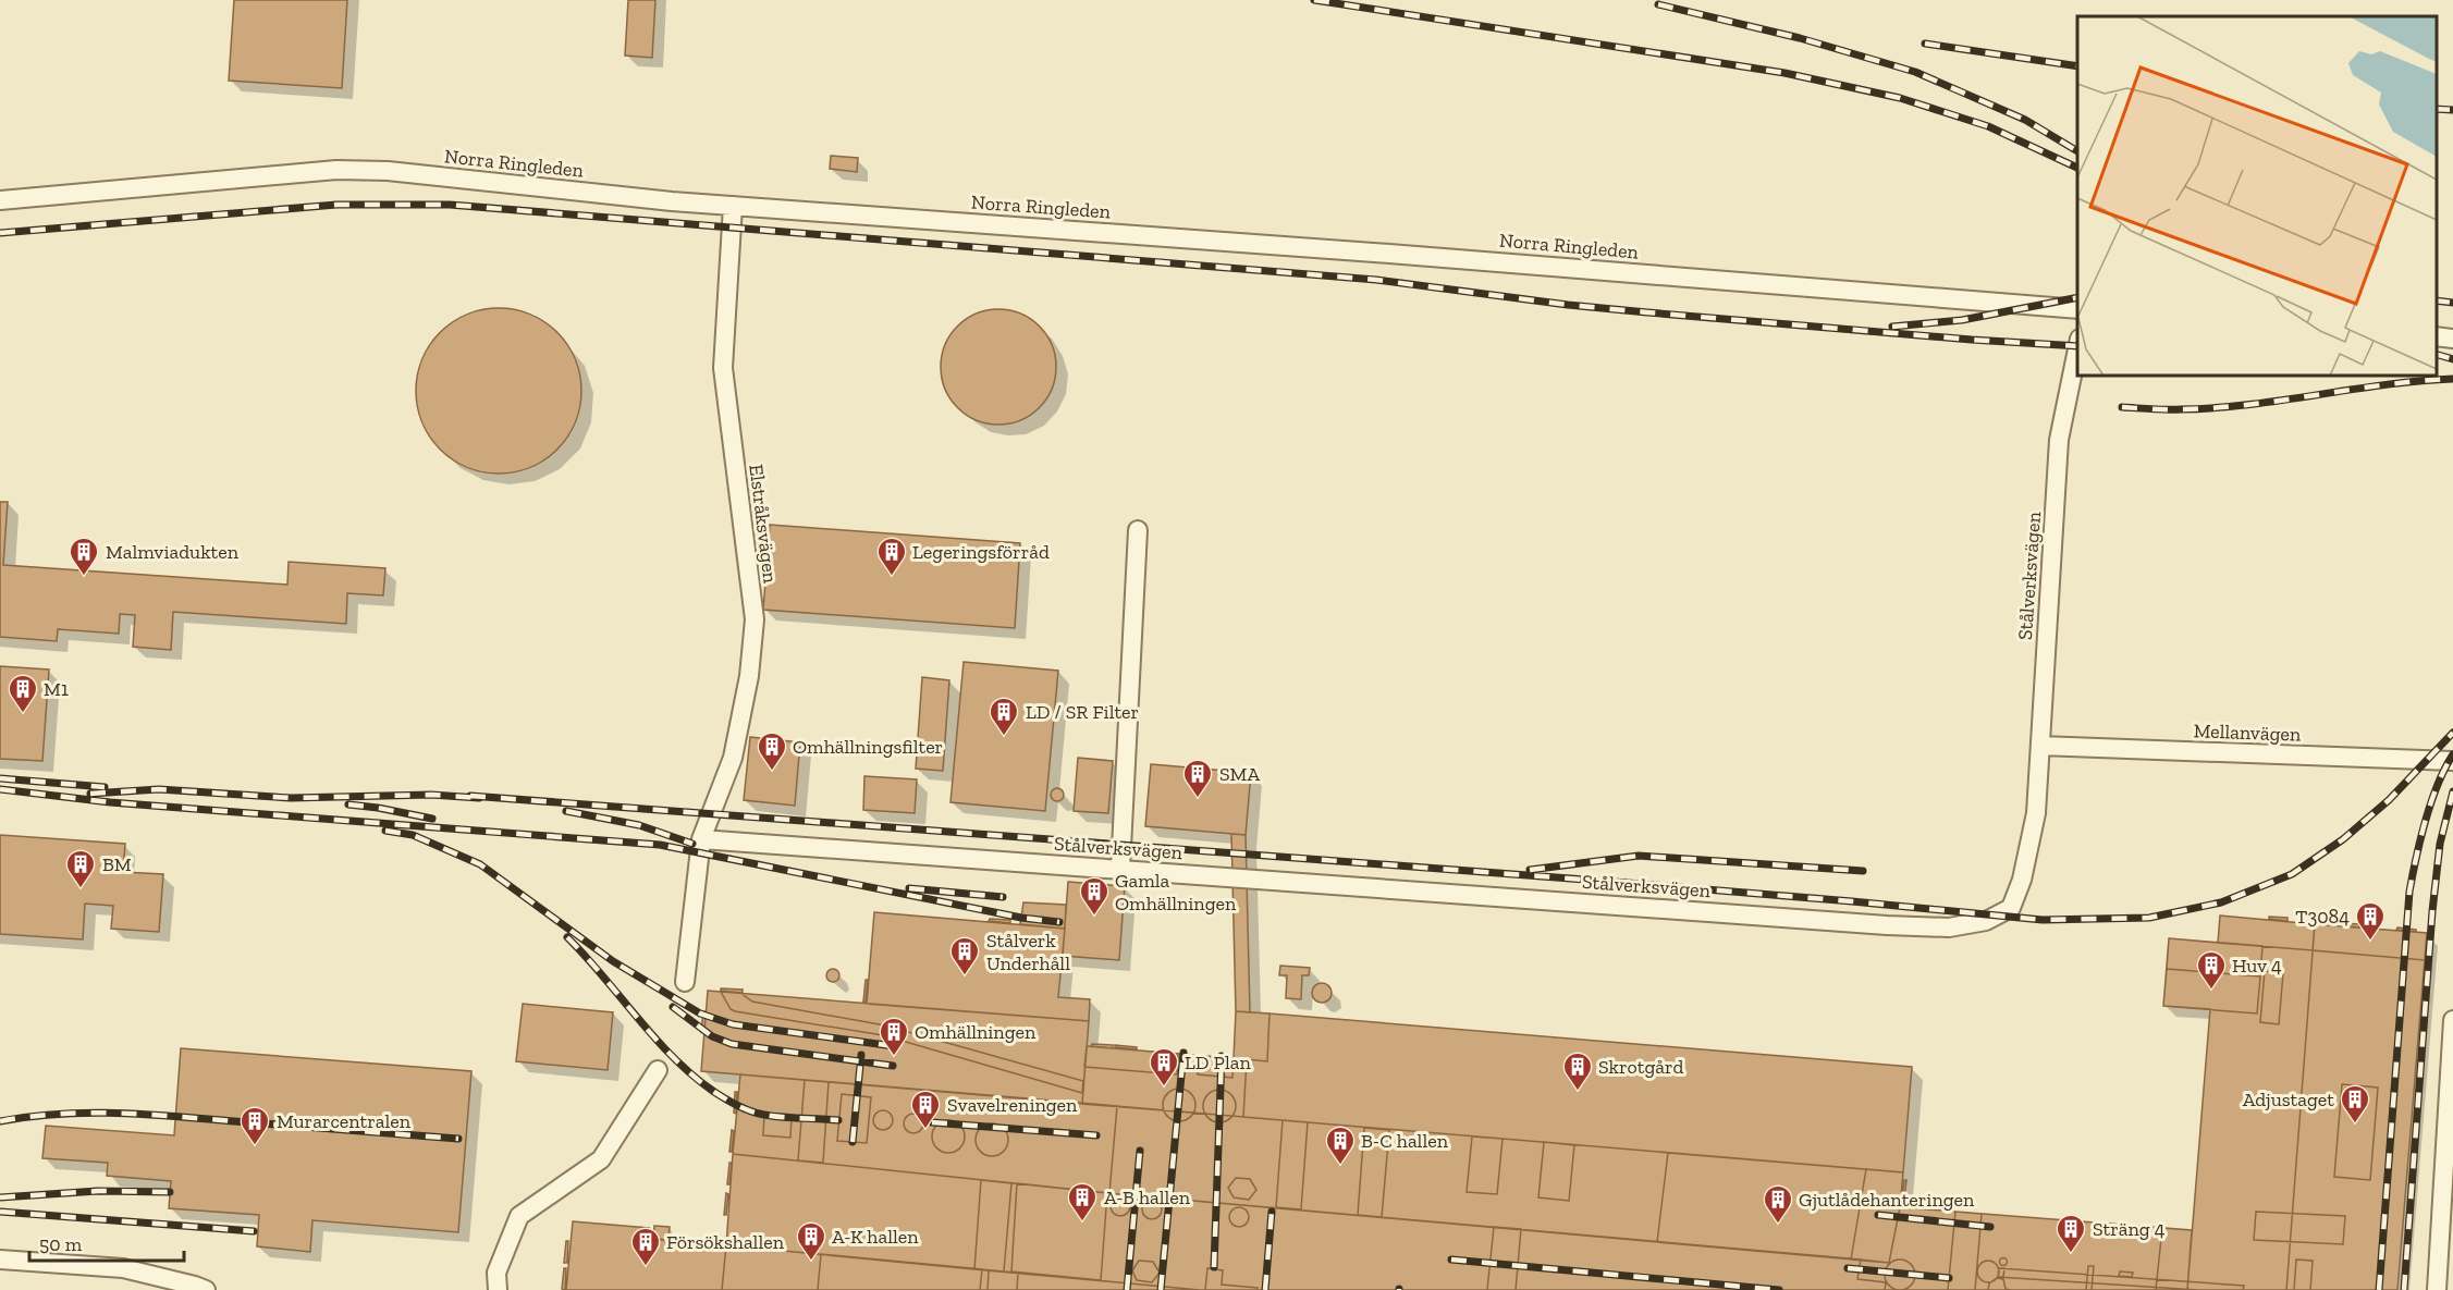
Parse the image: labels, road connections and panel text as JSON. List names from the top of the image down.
{
  "streets": {
    "street": [
      "Norra Ringleden",
      "Elstråksvägen",
      "Stålverksvägen",
      "Mellanvägen"
    ]
  },
  "crossings": [
    ["Norra Ringleden", "Elstråksvägen"],
    ["Elstråksvägen", "Stålverksvägen"],
    ["Stålverksvägen", "Mellanvägen"]
  ],
  "places": {
    "building": [
      "Malmviadukten",
      "Legeringsförråd",
      "M1",
      "LD / SR Filter",
      "Omhällningsfilter",
      "SMA",
      "BM",
      "Gamla Omhällningen",
      "T3084",
      "Stålverk Underhåll",
      "Huv 4",
      "Omhällningen",
      "LD Plan",
      "Skrotgård",
      "Adjustaget",
      "Svavelreningen",
      "Murarcentralen",
      "B-C hallen",
      "A-B hallen",
      "Gjutlådehanteringen",
      "Sträng 4",
      "A-K hallen",
      "Försökshallen"
    ]
  },
  "scale_bar": "50 m"
}
